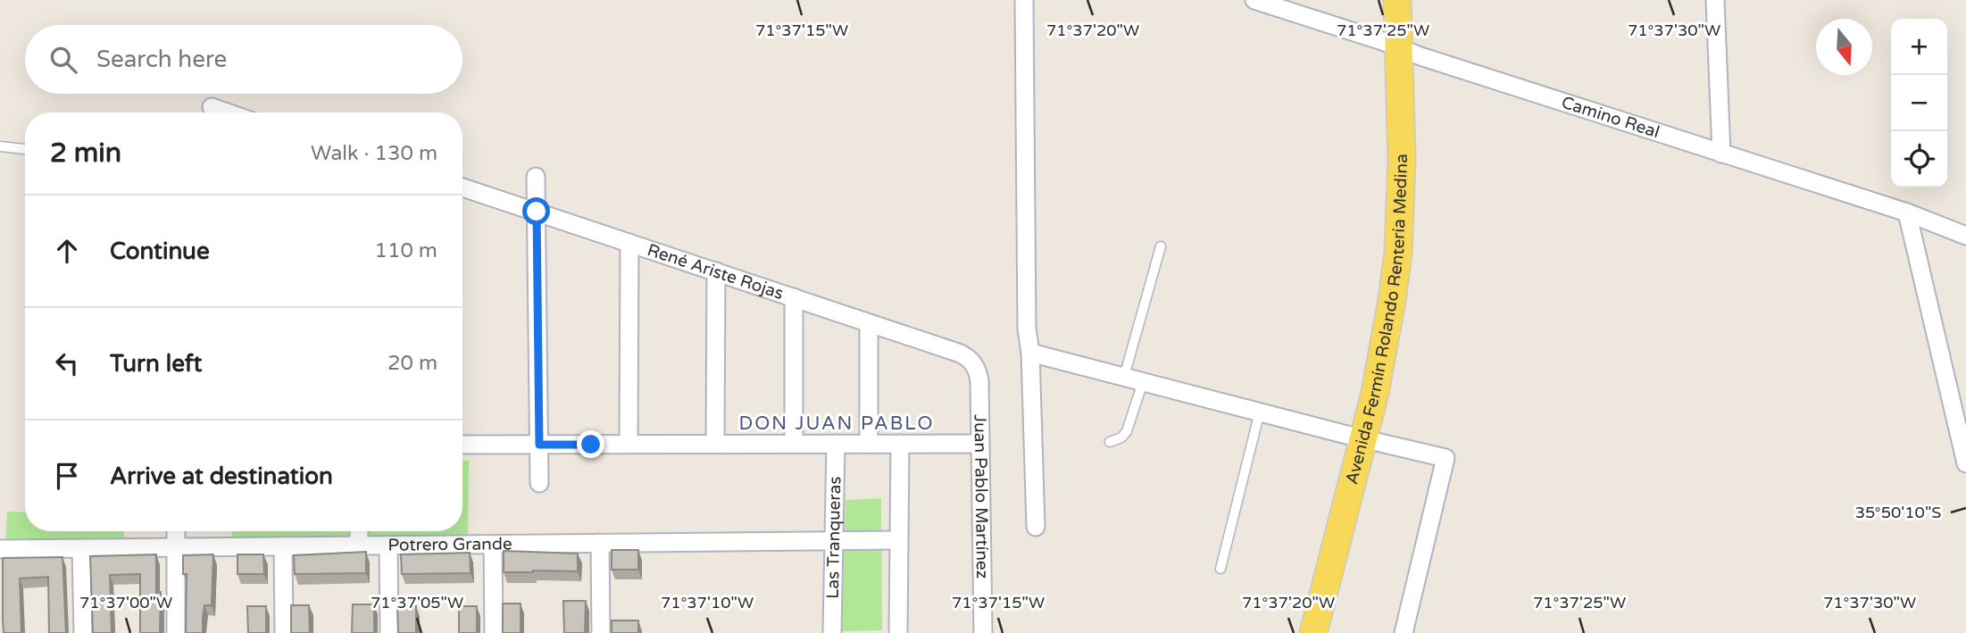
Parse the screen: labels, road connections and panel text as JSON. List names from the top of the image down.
{
  "streets": {
    "main road": ["Avenida Fermín Rolando Rentería Medina"],
    "street": [
      "Camino Real",
      "René Ariste Rojas",
      "Juan Pablo Martínez",
      "Las Tranqueras",
      "Potrero Grande"
    ]
  },
  "crossings": [
    ["Camino Real", "Avenida Fermín Rolando Rentería Medina"],
    ["René Ariste Rojas", "Juan Pablo Martínez"],
    ["Las Tranqueras", "Potrero Grande"]
  ],
  "districts": ["DON JUAN PABLO"],
  "north": "bottom",
  "page": {
    "map_buttons": ["+", "−"],
    "search": "Search here",
    "heading": ["2 min", "Walk · 130 m"],
    "list": [
      ["Continue", "110 m"],
      ["Turn left", "20 m"],
      "Arrive at destination"
    ]
  },
  "coordinates": [
    "71°37'15\"W",
    "71°37'20\"W",
    "71°37'25\"W",
    "71°37'30\"W",
    "35°50'10\"S",
    "71°37'00\"W",
    "71°37'05\"W",
    "71°37'10\"W"
  ]
}
